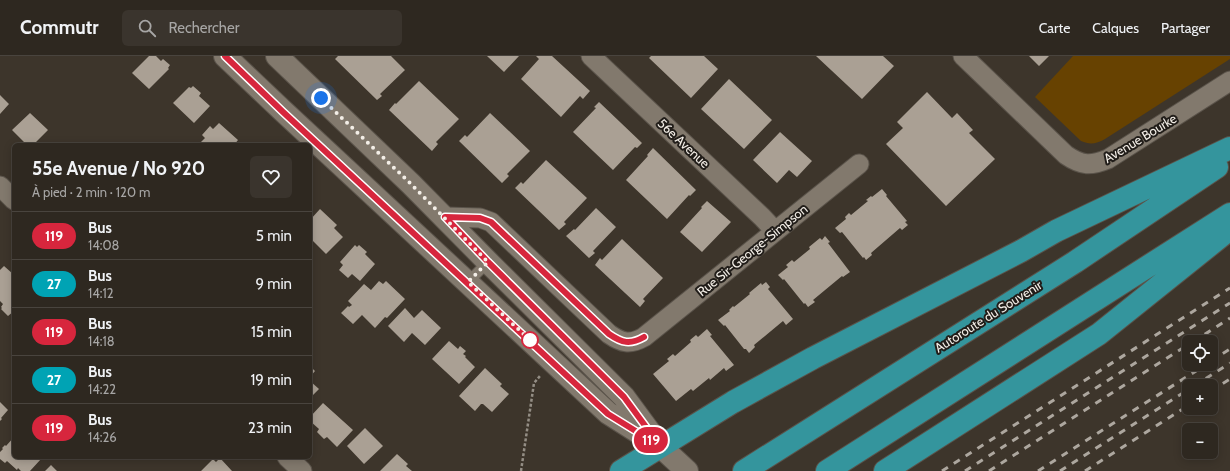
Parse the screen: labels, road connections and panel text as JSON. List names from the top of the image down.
{
  "streets": {
    "highway": ["Autoroute du Souvenir"],
    "street": ["Avenue Bourke", "56e Avenue", "Rue Sir-George-Simpson"]
  },
  "crossings": [
    ["56e Avenue", "Rue Sir-George-Simpson"]
  ],
  "lines": ["bus line 119"],
  "page": {
    "header": "Commutr",
    "search": "Rechercher",
    "nav": ["Carte", "Calques", "Partager"],
    "on_map": "119",
    "heading": ["55e Avenue / No 920", "À pied · 2 min · 120 m"],
    "list": [
      {
        "mark": "119",
        "name": "Bus",
        "note": "14:08",
        "value": "5 min"
      },
      {
        "mark": "27",
        "name": "Bus",
        "note": "14:12",
        "value": "9 min"
      },
      {
        "mark": "119",
        "name": "Bus",
        "note": "14:18",
        "value": "15 min"
      },
      {
        "mark": "27",
        "name": "Bus",
        "note": "14:22",
        "value": "19 min"
      },
      {
        "mark": "119",
        "name": "Bus",
        "note": "14:26",
        "value": "23 min"
      }
    ],
    "map_buttons": ["+", "−"]
  }
}
